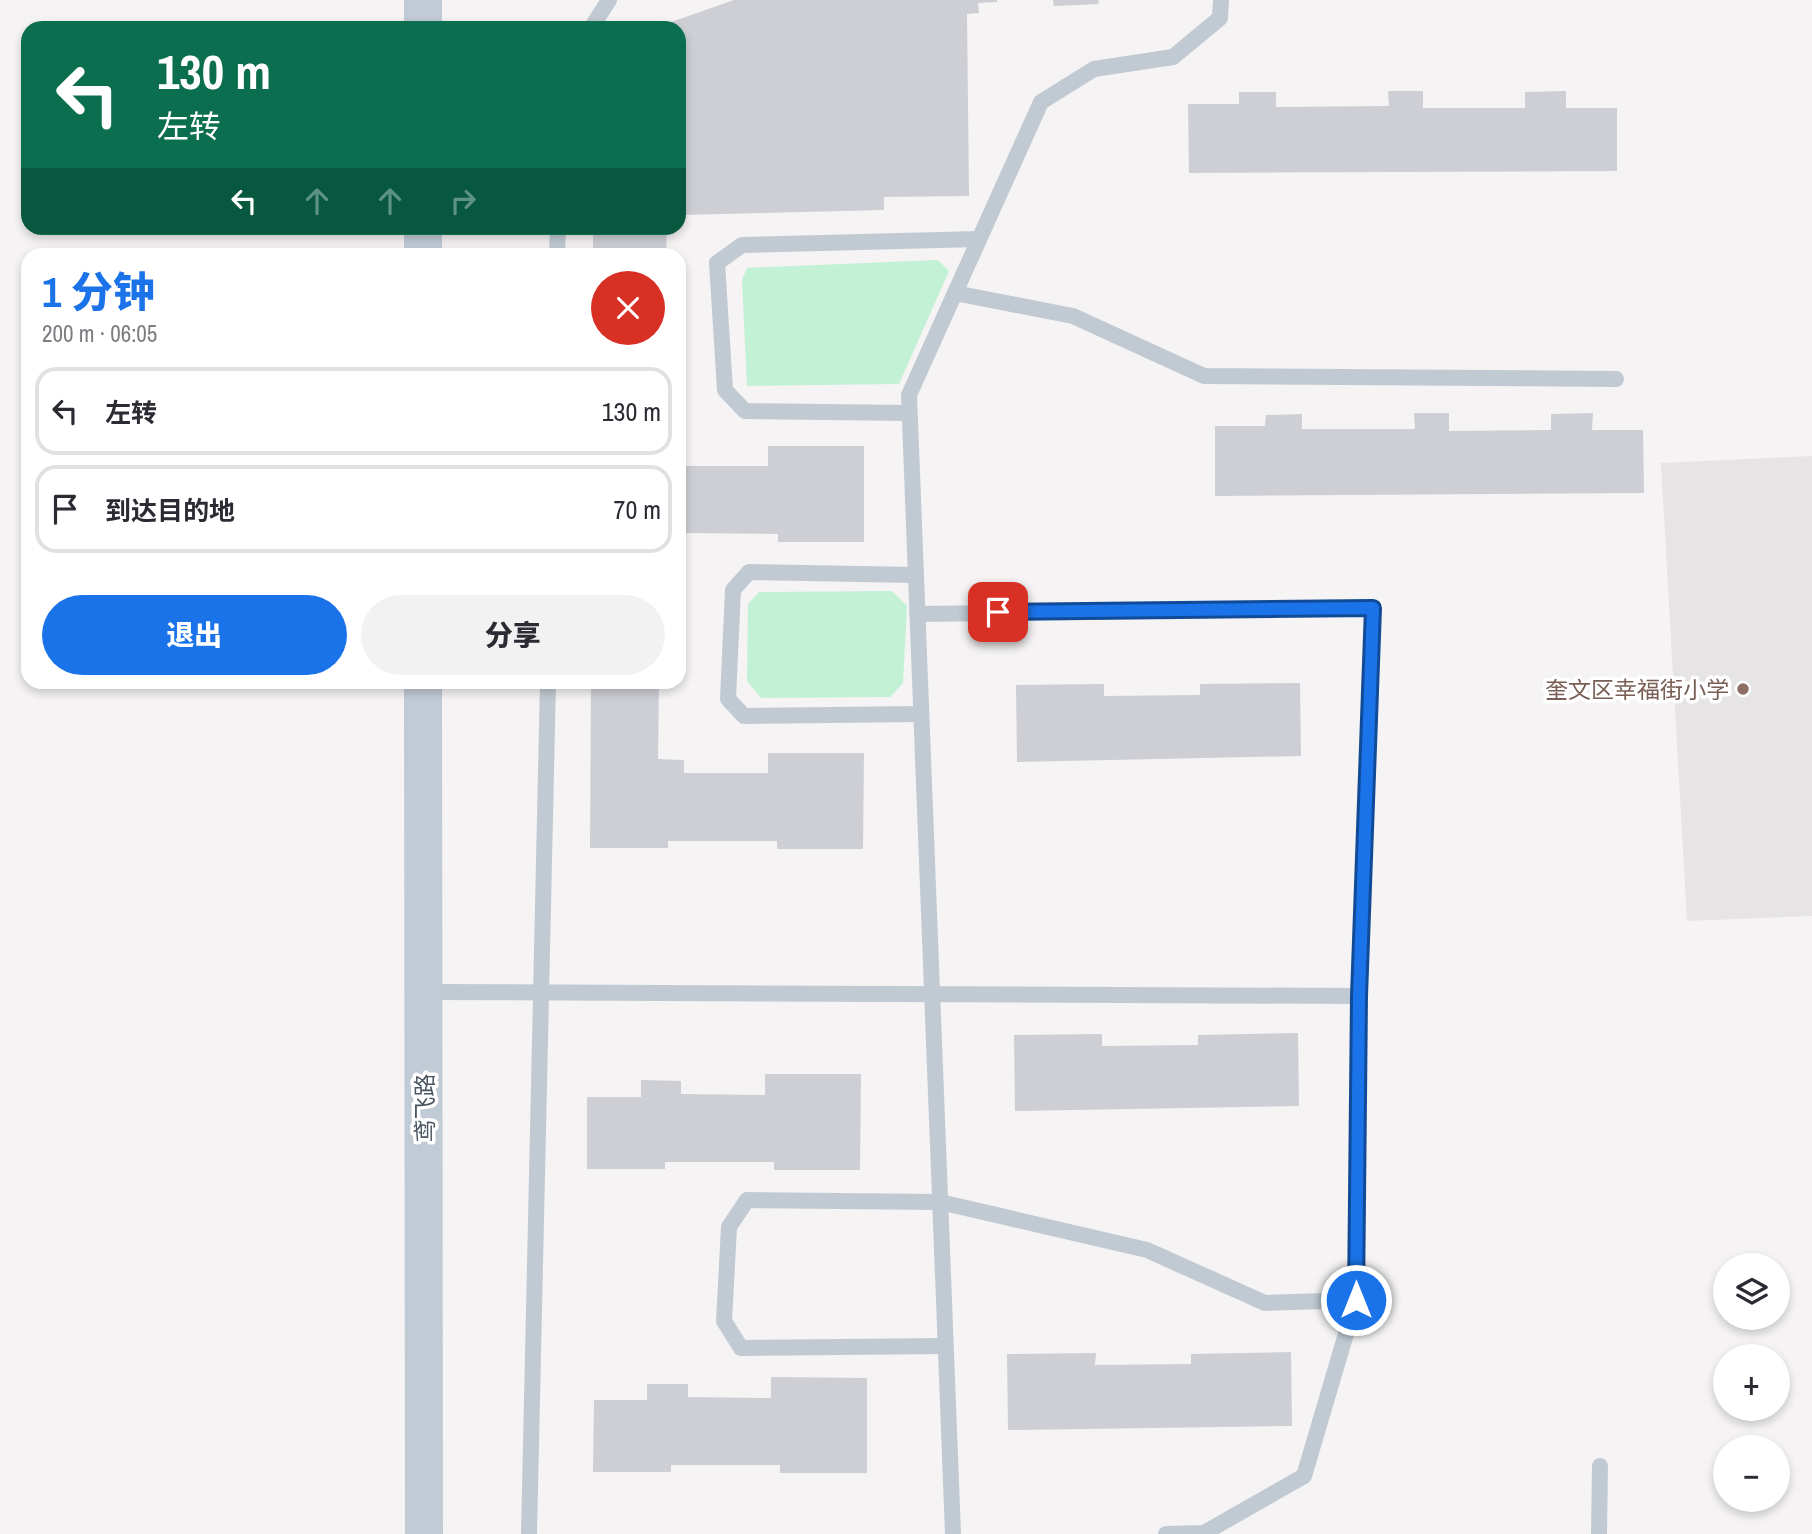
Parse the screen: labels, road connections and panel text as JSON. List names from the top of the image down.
{
  "streets": {
    "street": ["鸢飞路"]
  },
  "places": ["奎文区幸福街小学"],
  "page": {
    "turn": ["130 m", "左转"],
    "heading": ["1 分钟", "200 m · 06:05"],
    "list": [
      {
        "name": "左转",
        "value": "130 m"
      },
      {
        "name": "到达目的地",
        "value": "70 m"
      }
    ],
    "buttons": ["退出", "分享"],
    "map_buttons": ["+", "−"]
  }
}
